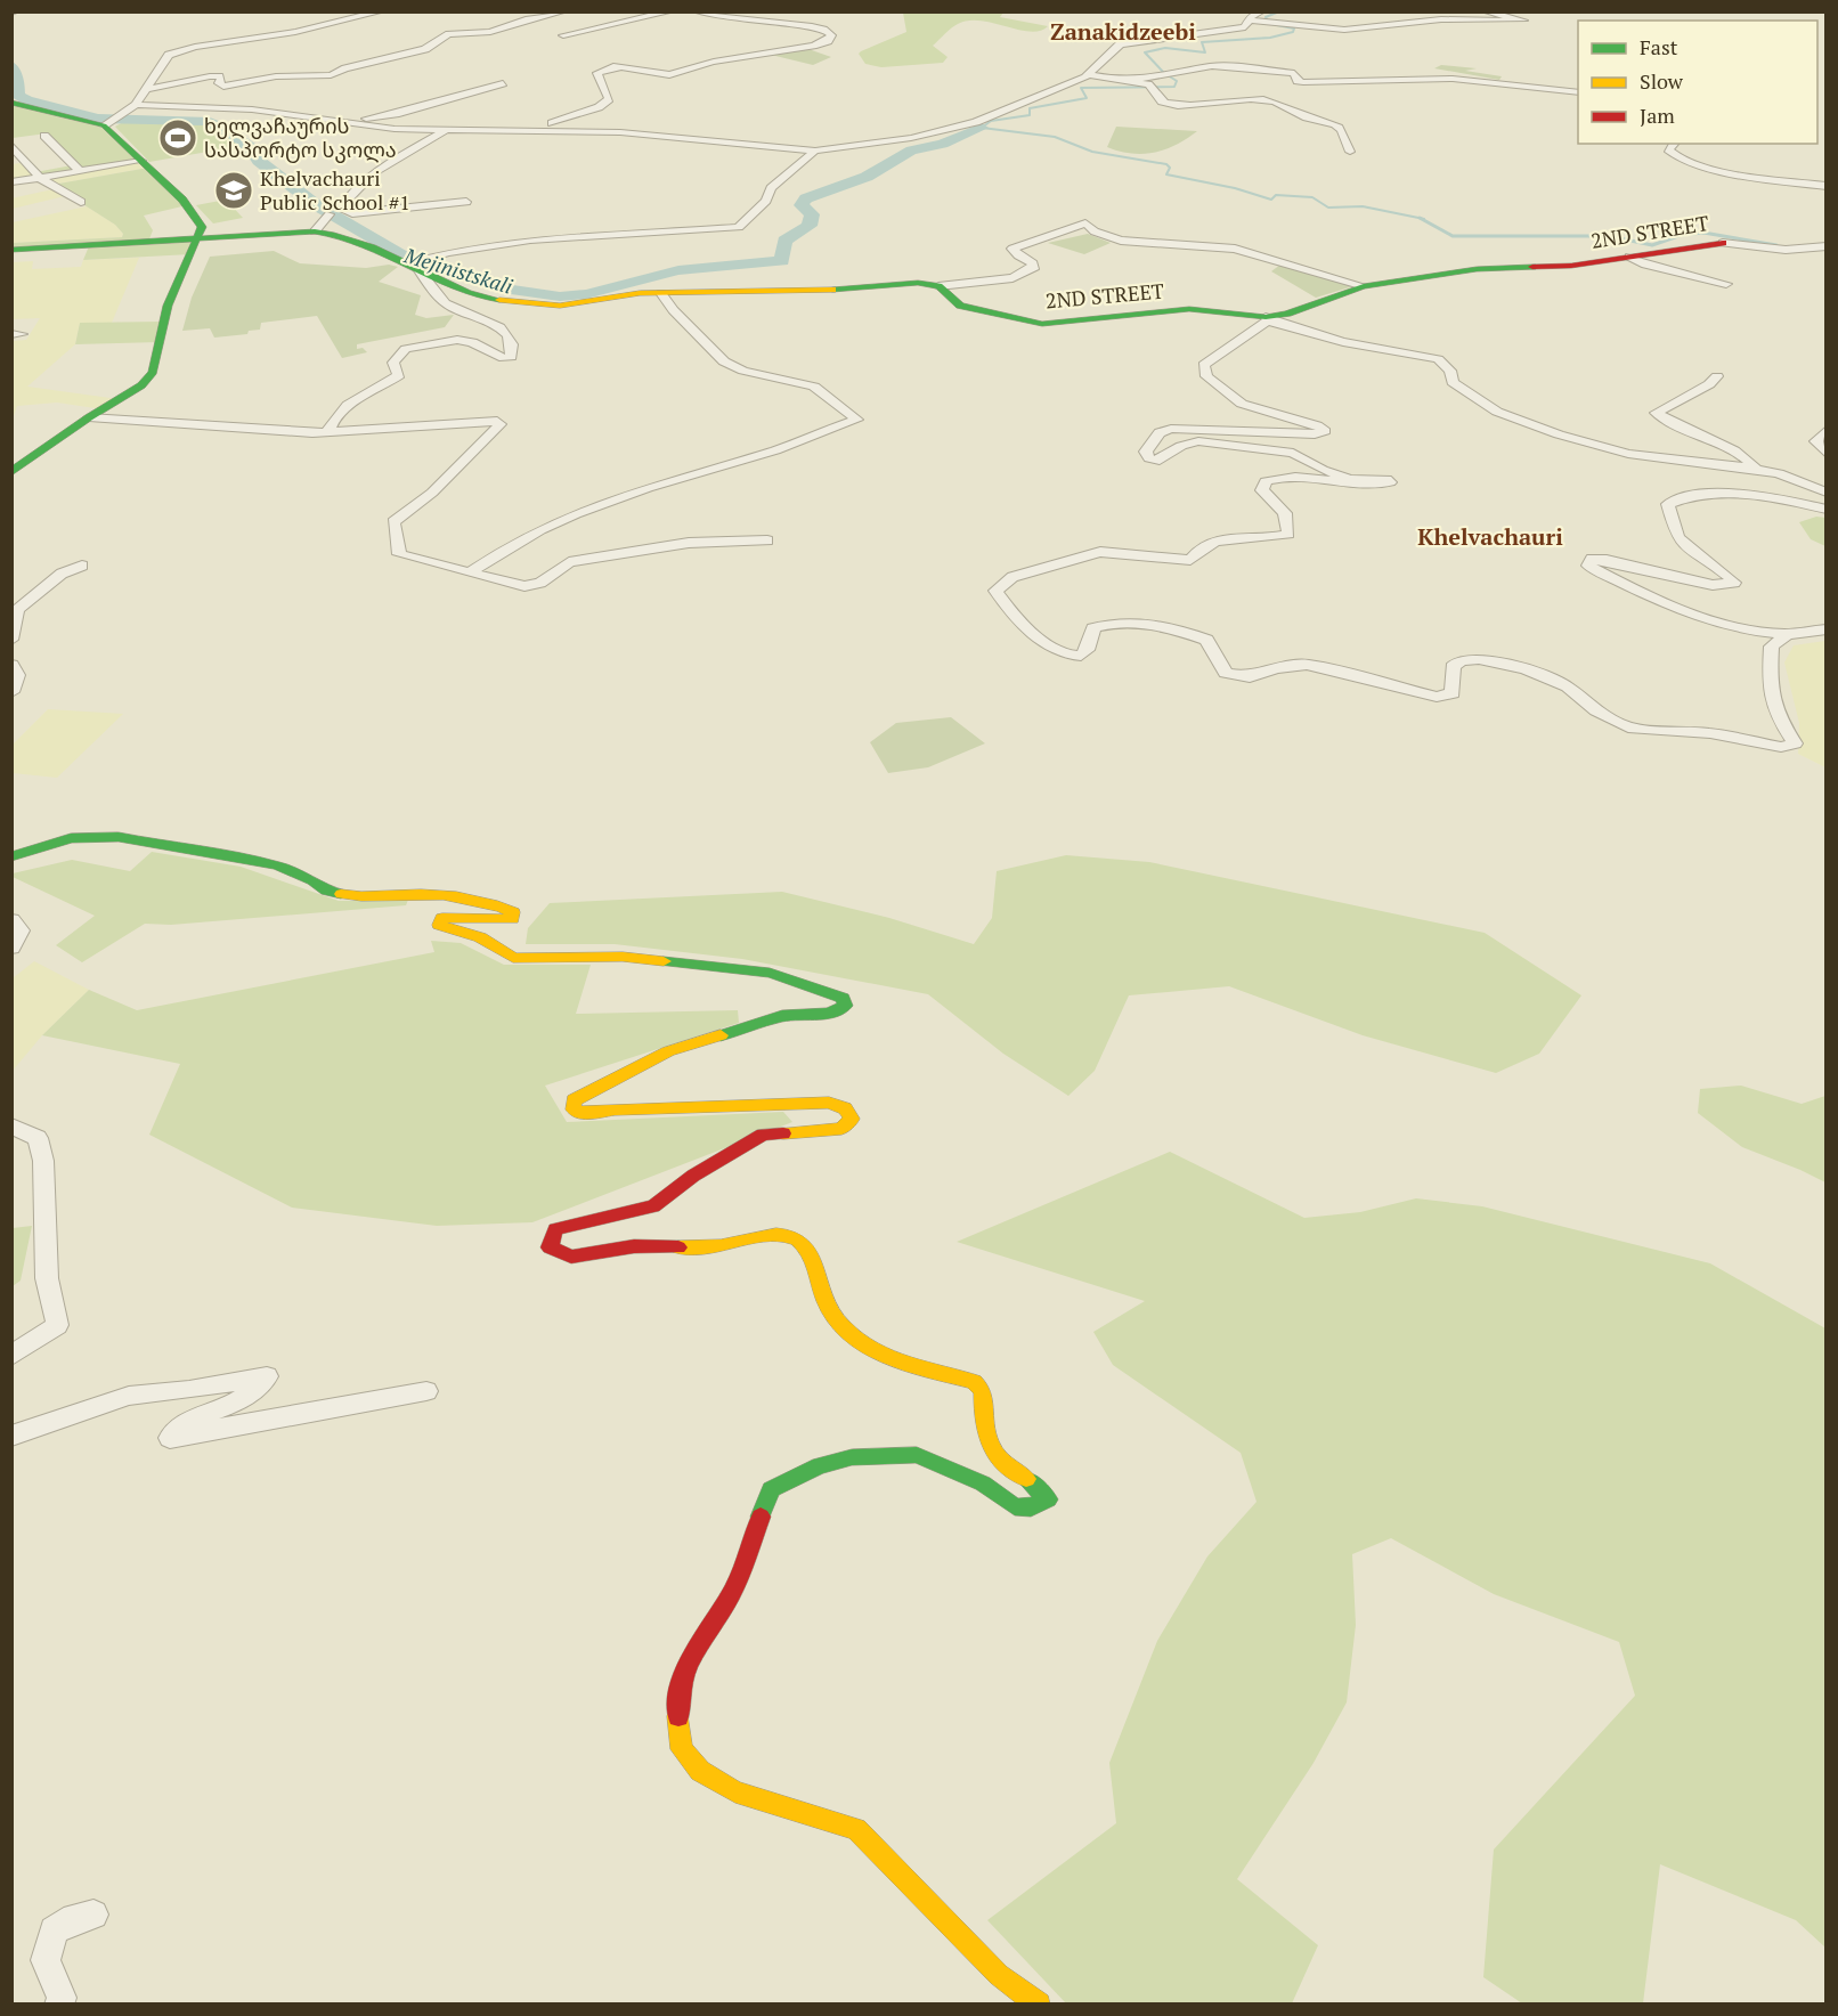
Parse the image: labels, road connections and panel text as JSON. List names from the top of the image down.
{
  "streets": {
    "street": ["2ND STREET"]
  },
  "districts": ["Zanakidzeebi", "Khelvachauri"],
  "water": ["Mejinistskali"],
  "places": {
    "sports": ["ხელვაჩაურის სასპორტო სკოლა"],
    "school or university": ["Khelvachauri Public School #1"]
  },
  "legend": ["Fast", "Slow", "Jam"]
}
